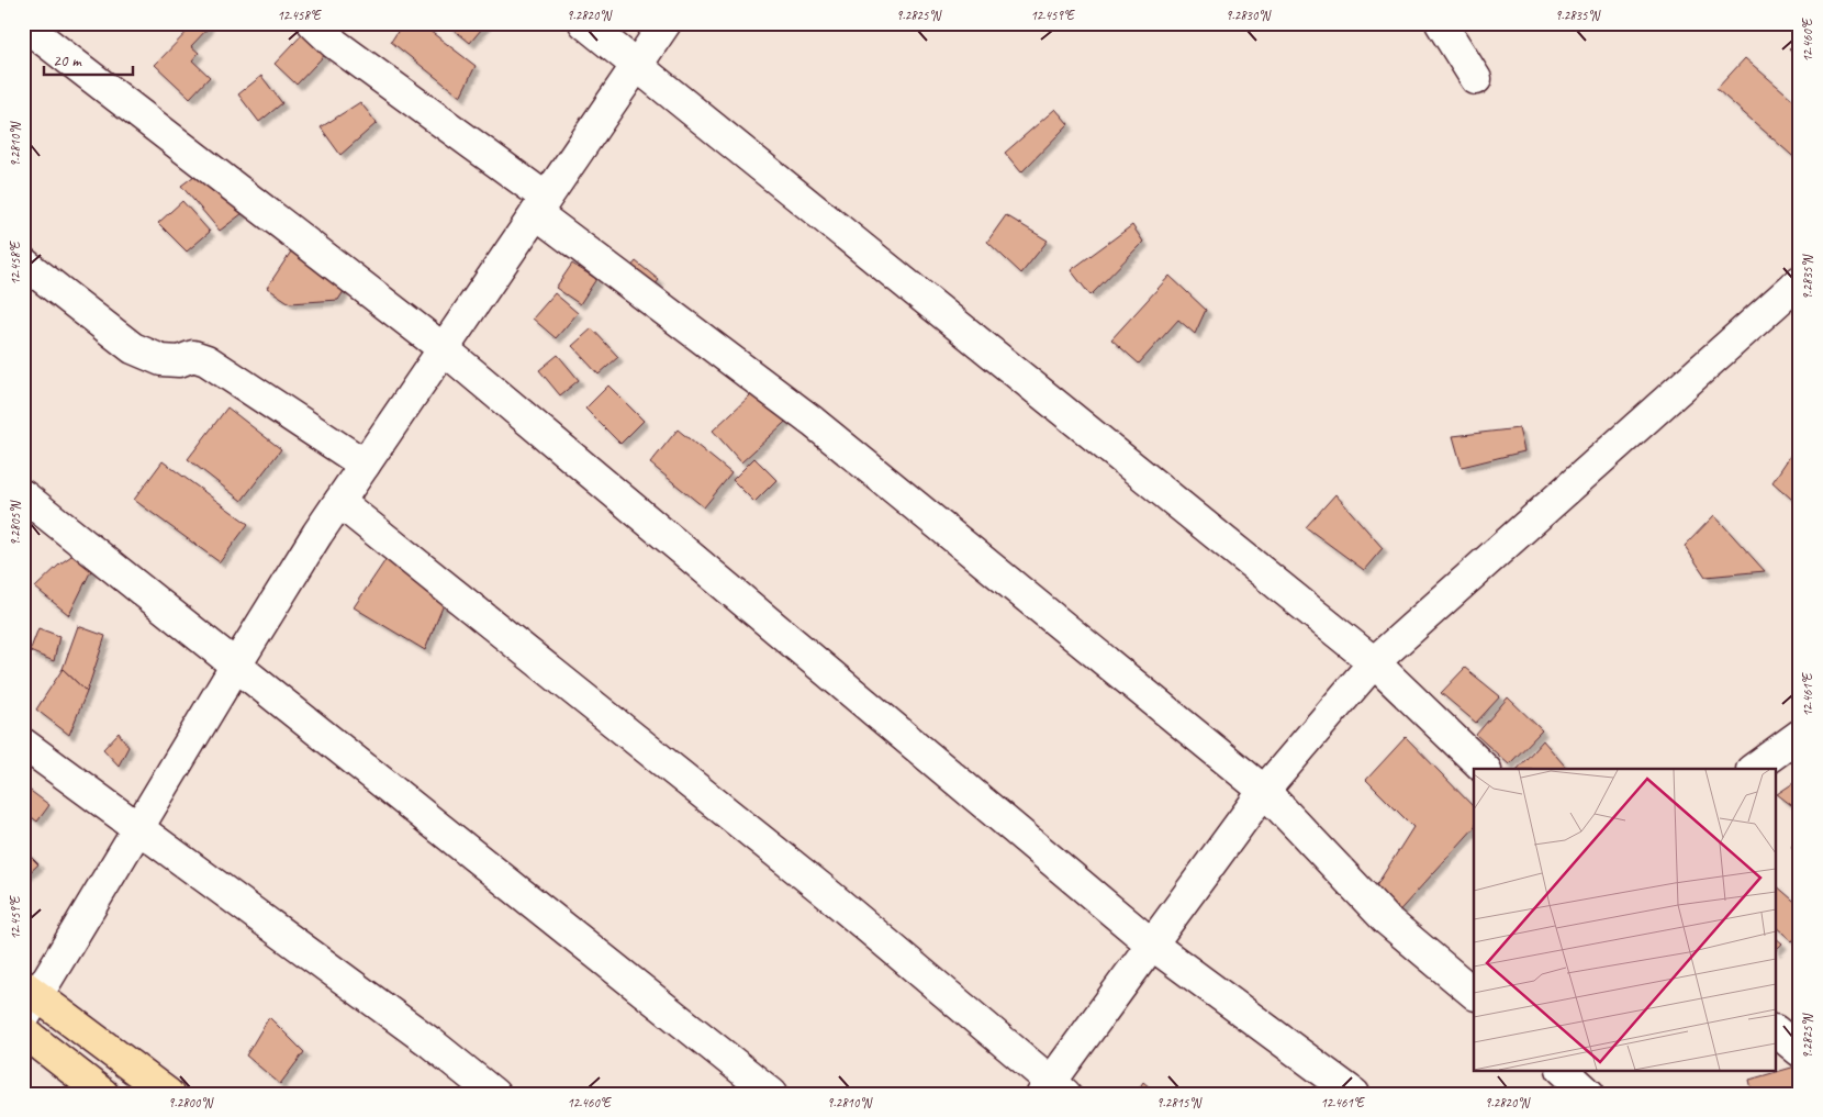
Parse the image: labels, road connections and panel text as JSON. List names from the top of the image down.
{
  "scale_bar": "20 m",
  "coordinates": [
    "12.458°E",
    "9.2820°N",
    "9.2825°N",
    "12.459°E",
    "9.2830°N",
    "9.2835°N",
    "12.460°E",
    "9.2810°N",
    "9.2805°N",
    "12.461°E",
    "9.2800°N",
    "9.2815°N"
  ]
}
